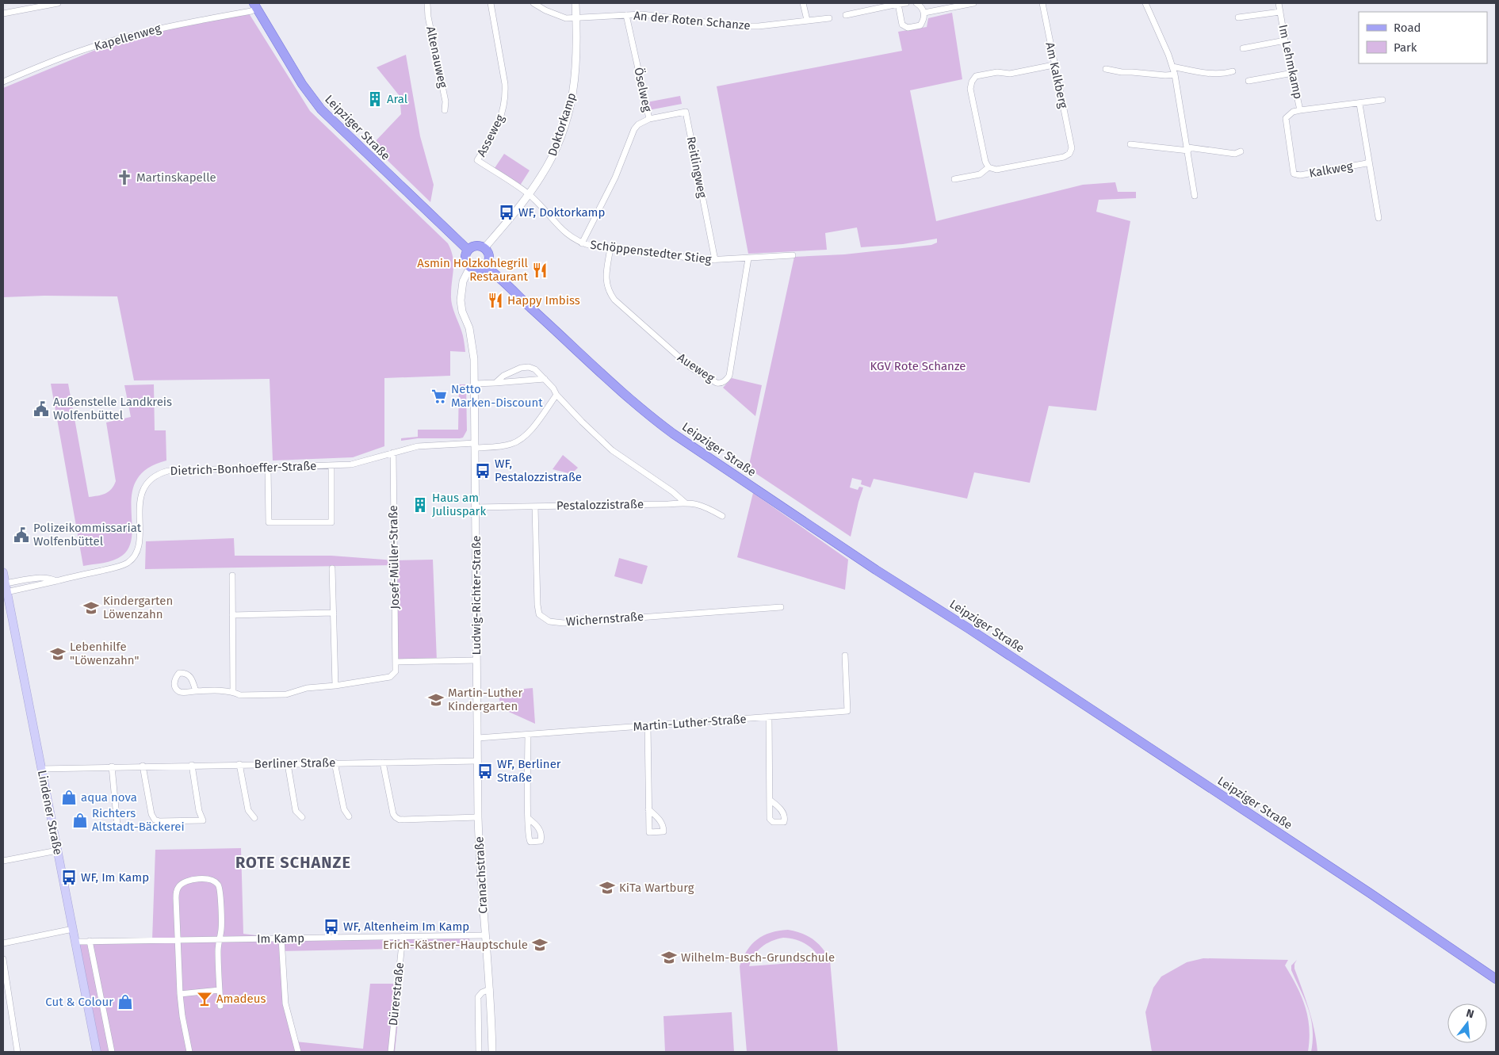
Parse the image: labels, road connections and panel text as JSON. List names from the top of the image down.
{
  "streets": {
    "main road": ["Leipziger Straße", "Lindener Straße"],
    "street": [
      "An der Roten Schanze",
      "Kapellenweg",
      "Altenauweg",
      "Im Lehmkamp",
      "Am Kalkberg",
      "Öselweg",
      "Doktorkamp",
      "Asseweg",
      "Reitlingweg",
      "Kalkweg",
      "Schöppenstedter Stieg",
      "Aueweg",
      "Dietrich-Bonhoeffer-Straße",
      "Pestalozzistraße",
      "Josef-Müller-Straße",
      "Ludwig-Richter-Straße",
      "Wichernstraße",
      "Martin-Luther-Straße",
      "Berliner Straße",
      "Cranachstraße",
      "Im Kamp",
      "Dürerstraße"
    ]
  },
  "crossings": [
    ["An der Roten Schanze", "Öselweg"],
    ["Kapellenweg", "Leipziger Straße"],
    ["Im Lehmkamp", "Kalkweg"],
    ["Öselweg", "Reitlingweg"],
    ["Öselweg", "Schöppenstedter Stieg"],
    ["Doktorkamp", "Leipziger Straße"],
    ["Doktorkamp", "Asseweg"],
    ["Doktorkamp", "Schöppenstedter Stieg"],
    ["Doktorkamp", "Ludwig-Richter-Straße"],
    ["Leipziger Straße", "Ludwig-Richter-Straße"],
    ["Asseweg", "Schöppenstedter Stieg"],
    ["Reitlingweg", "Schöppenstedter Stieg"],
    ["Schöppenstedter Stieg", "Aueweg"],
    ["Dietrich-Bonhoeffer-Straße", "Josef-Müller-Straße"],
    ["Dietrich-Bonhoeffer-Straße", "Ludwig-Richter-Straße"],
    ["Dietrich-Bonhoeffer-Straße", "Lindener Straße"],
    ["Pestalozzistraße", "Ludwig-Richter-Straße"],
    ["Pestalozzistraße", "Wichernstraße"],
    ["Ludwig-Richter-Straße", "Martin-Luther-Straße"],
    ["Ludwig-Richter-Straße", "Berliner Straße"],
    ["Ludwig-Richter-Straße", "Cranachstraße"],
    ["Berliner Straße", "Lindener Straße"],
    ["Berliner Straße", "Cranachstraße"],
    ["Lindener Straße", "Im Kamp"],
    ["Cranachstraße", "Im Kamp"],
    ["Im Kamp", "Dürerstraße"]
  ],
  "districts": ["ROTE SCHANZE"],
  "parks": ["KGV Rote Schanze"],
  "places": {
    "building": ["Aral", "Haus am Juliuspark"],
    "church": ["Martinskapelle"],
    "bus stop": [
      "WF, Doktorkamp",
      "WF, Pestalozzistraße",
      "WF, Berliner Straße",
      "WF, Im Kamp",
      "WF, Altenheim Im Kamp"
    ],
    "restaurant": ["Asmin Holzkohlegrill Restaurant", "Happy Imbiss"],
    "supermarket": ["Netto Marken-Discount"],
    "public building": ["Außenstelle Landkreis Wolfenbüttel", "Polizeikommissariat Wolfenbüttel"],
    "school or university": [
      "Kindergarten Löwenzahn",
      "Lebenhilfe \"Löwenzahn\"",
      "Martin-Luther Kindergarten",
      "KiTa Wartburg",
      "Erich-Kästner-Hauptschule",
      "Wilhelm-Busch-Grundschule"
    ],
    "shop": ["aqua nova", "Richters Altstadt-Bäckerei", "Cut & Colour"],
    "bar": ["Amadeus"]
  },
  "legend": ["Road", "Park"],
  "north": "top"
}
